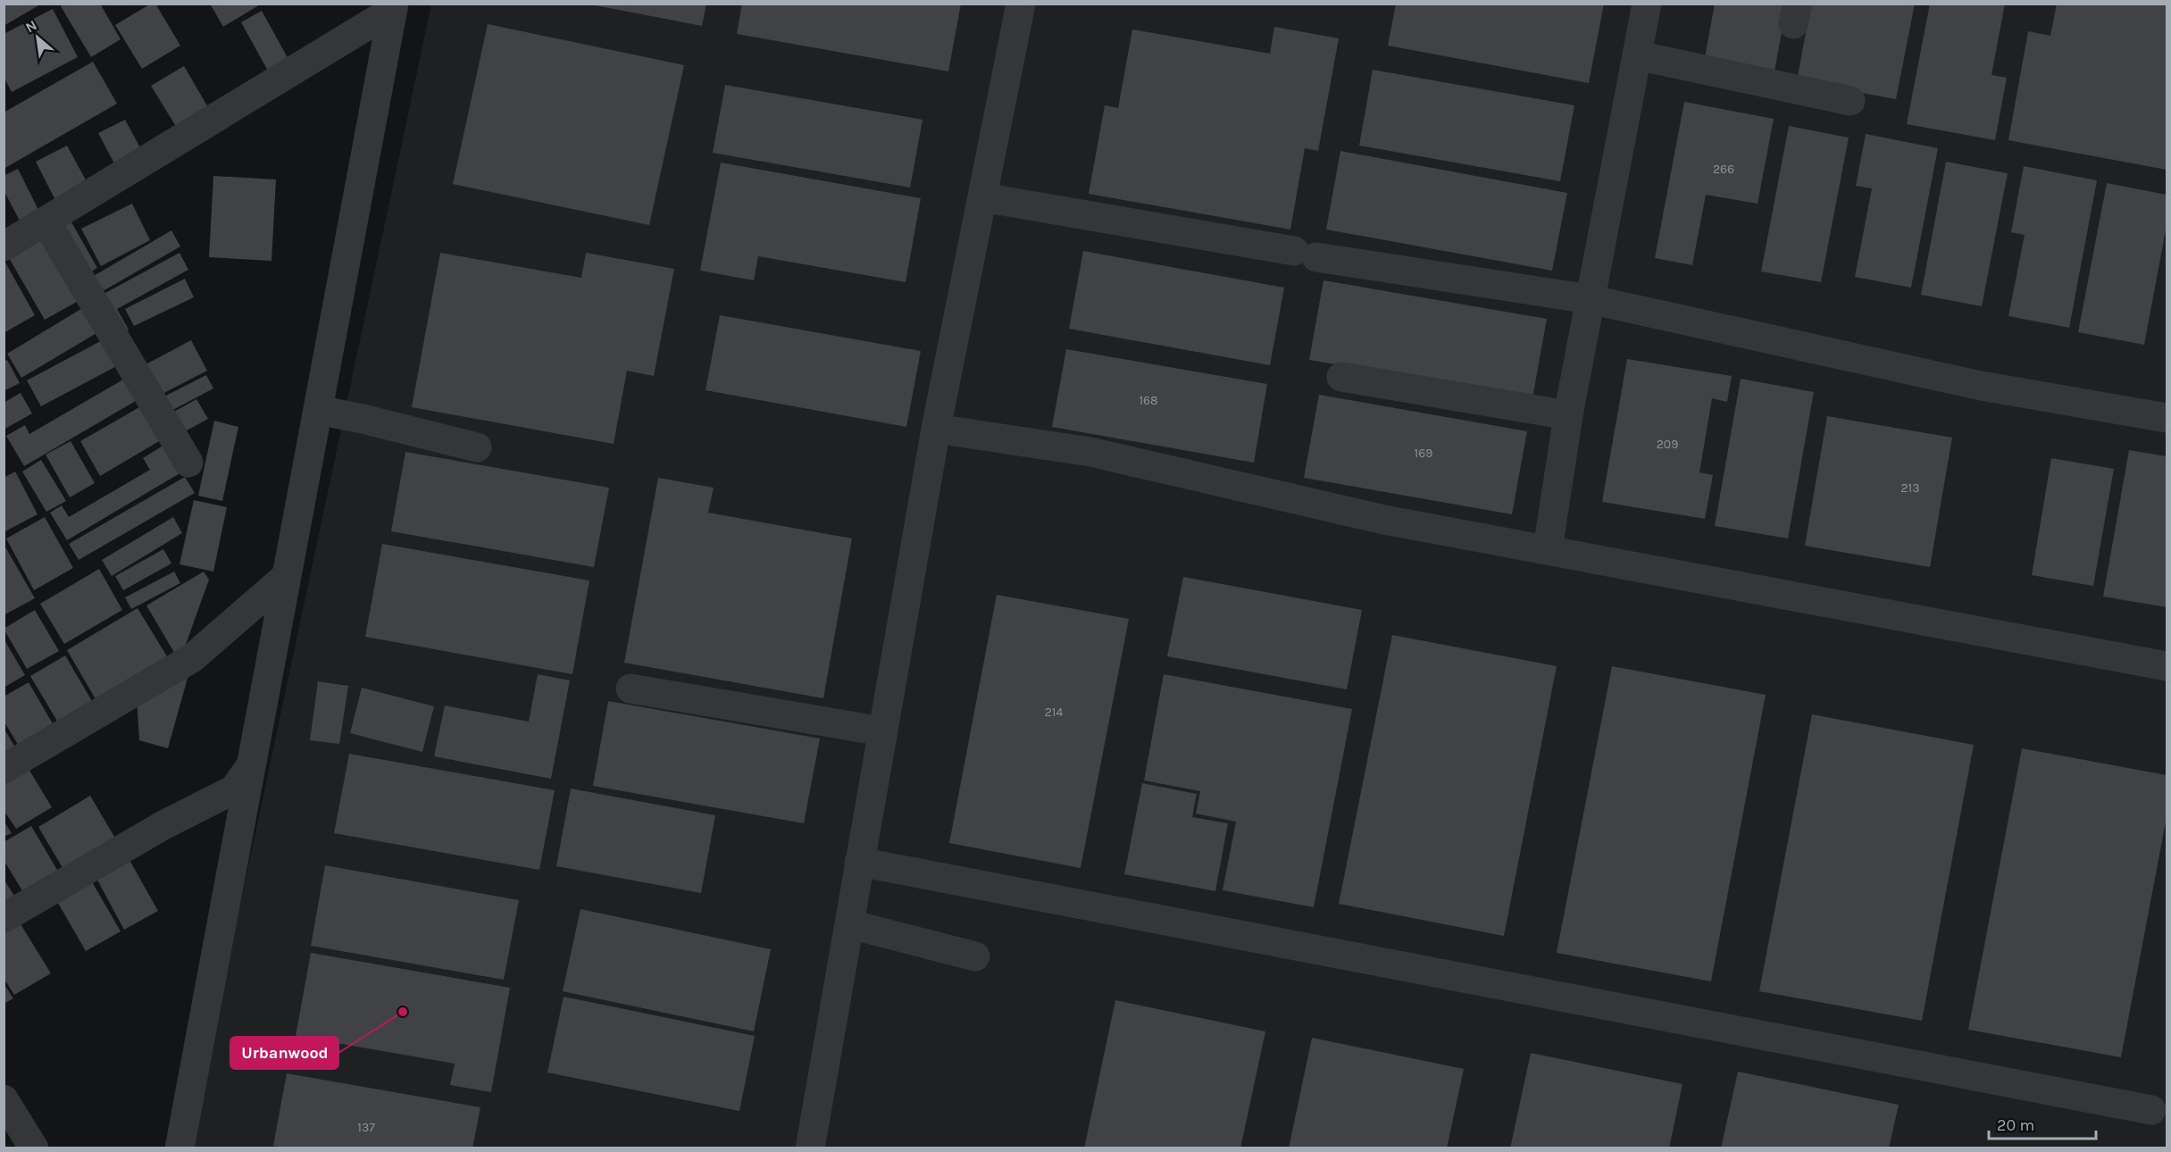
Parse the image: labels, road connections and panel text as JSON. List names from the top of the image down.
{
  "places": ["Urbanwood"],
  "house_numbers": [
    "266",
    "168",
    "209",
    "169",
    "213",
    "214",
    "137"
  ],
  "scale_bar": "20 m",
  "north": "top left"
}
